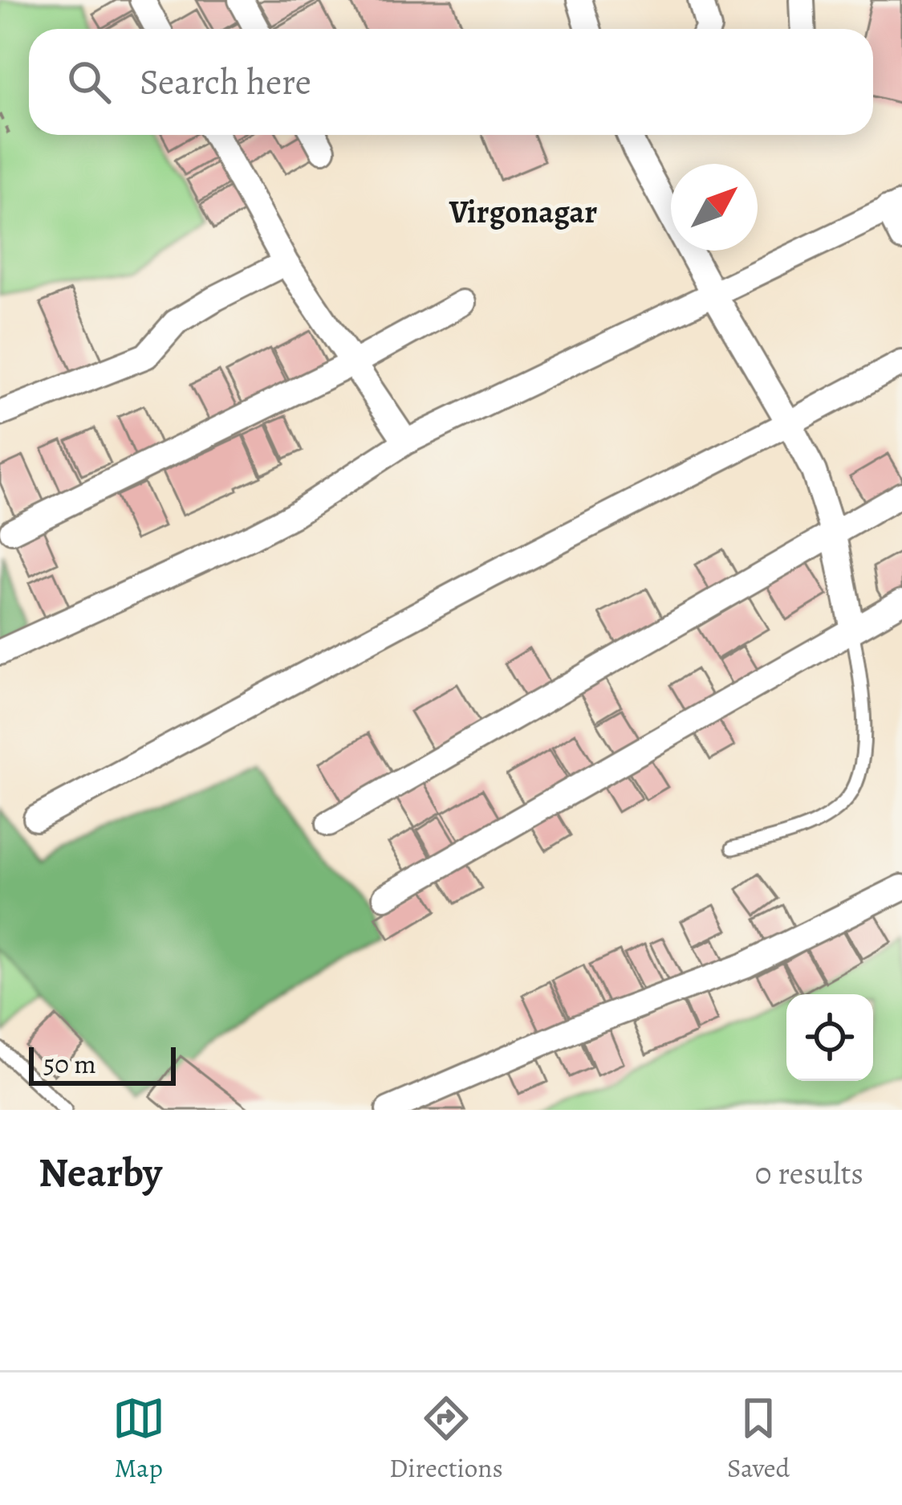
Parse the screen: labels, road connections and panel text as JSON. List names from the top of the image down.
{
  "districts": ["Virgonagar"],
  "scale_bar": "50 m",
  "north": "top right",
  "page": {
    "search": "Search here",
    "scale": "50 m",
    "heading": ["Nearby", "0 results"],
    "nav": ["Map", "Directions", "Saved"]
  }
}
